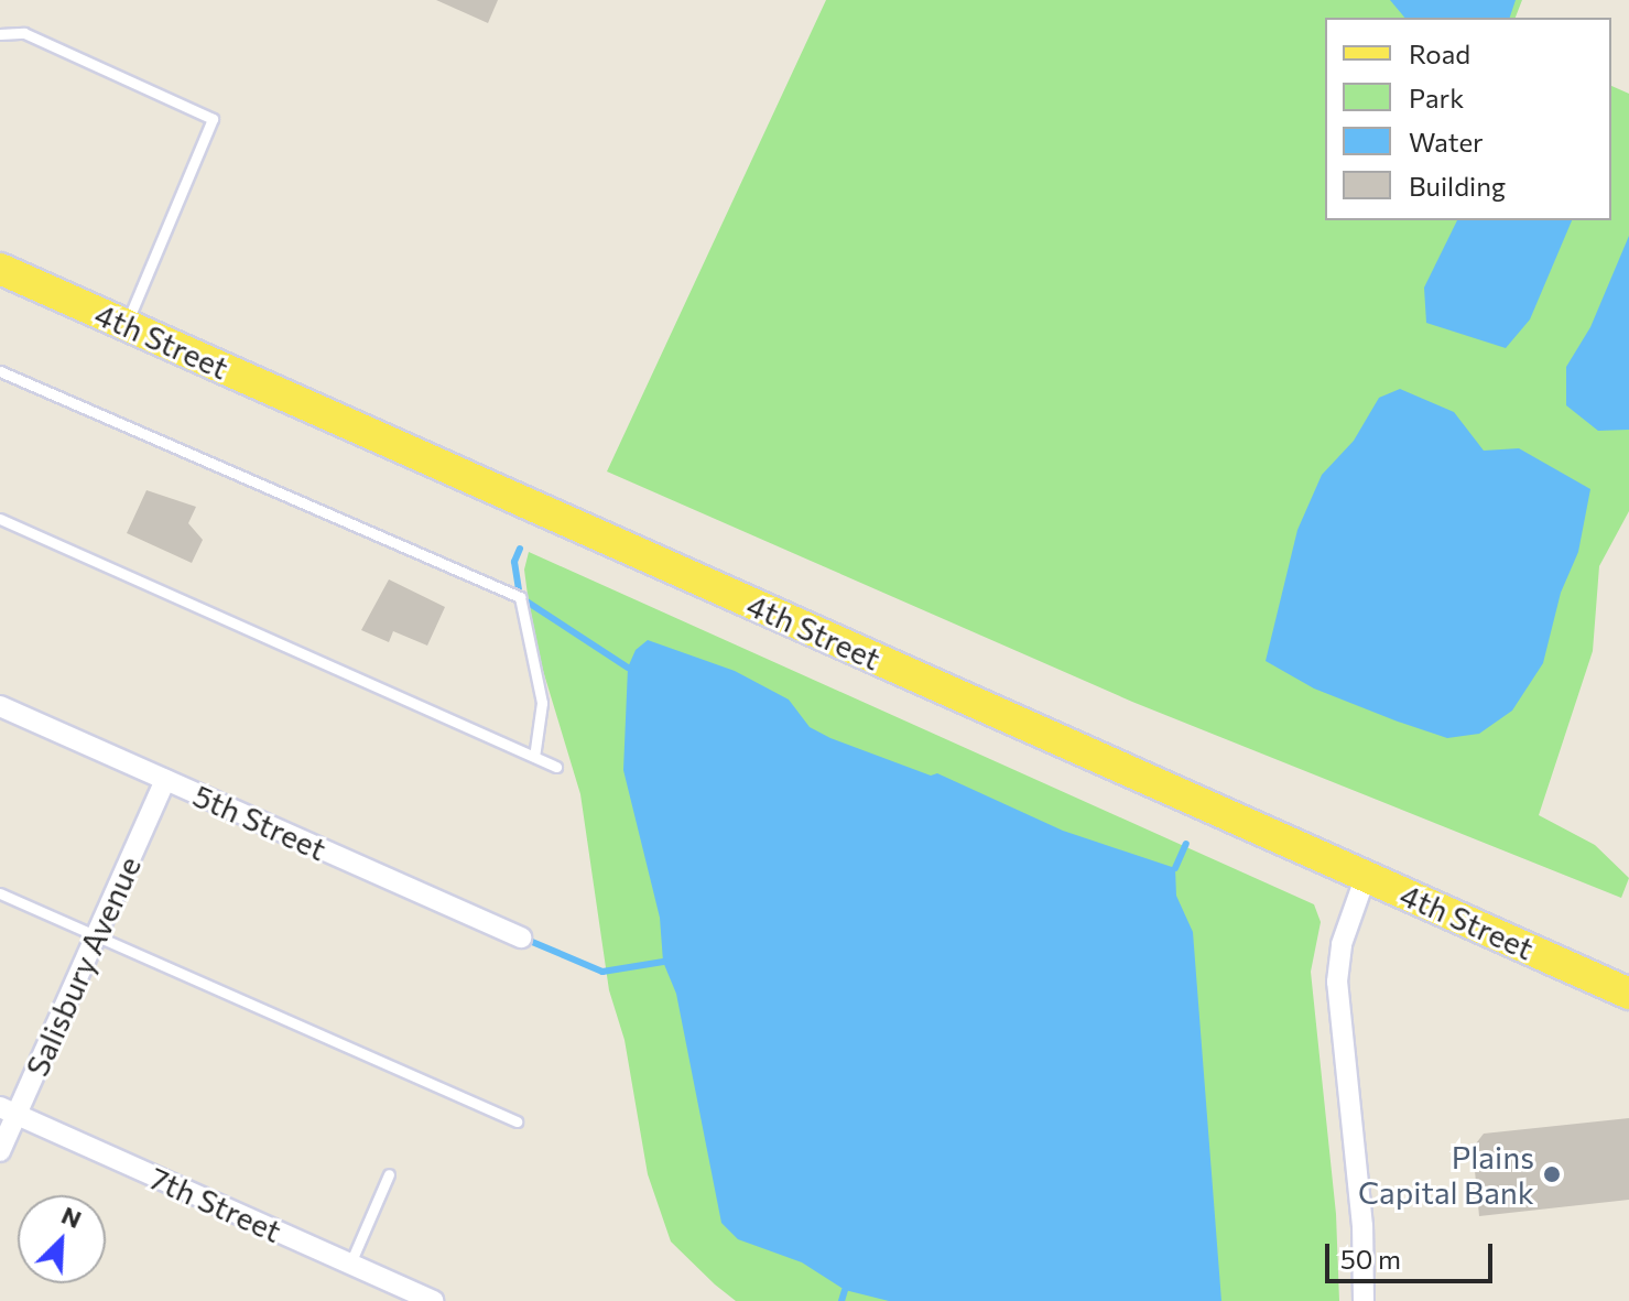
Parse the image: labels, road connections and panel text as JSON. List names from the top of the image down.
{
  "streets": {
    "main road": ["4th Street"],
    "street": ["5th Street", "Salisbury Avenue", "7th Street"]
  },
  "crossings": [
    ["5th Street", "Salisbury Avenue"],
    ["Salisbury Avenue", "7th Street"]
  ],
  "places": ["Plains Capital Bank"],
  "legend": [
    "Road",
    "Park",
    "Water",
    "Building"
  ],
  "scale_bar": "50 m",
  "north": "top right"
}
